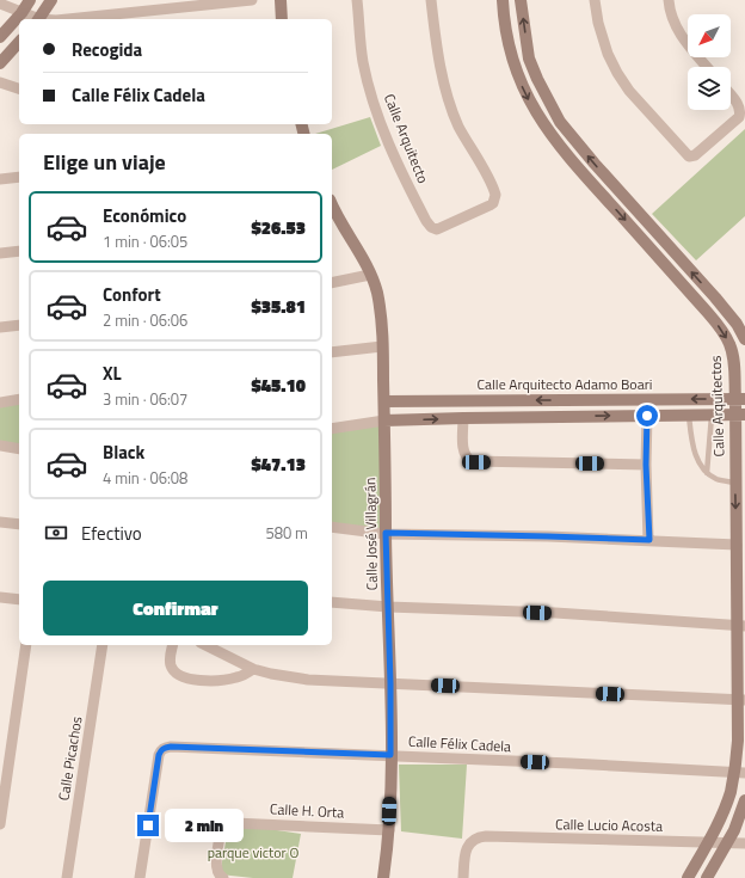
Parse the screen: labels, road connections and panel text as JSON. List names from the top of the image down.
{
  "streets": {
    "street": [
      "Calle Arquitecto",
      "Calle Arquitecto Adamo Boari",
      "Calle Arquitectos",
      "Calle José Villagrán",
      "Calle Félix Cadela",
      "Calle Picachos",
      "Calle H. Orta",
      "Calle Lucio Acosta"
    ]
  },
  "crossings": [
    ["Calle Arquitecto Adamo Boari", "Calle Arquitectos"],
    ["Calle Arquitecto Adamo Boari", "Calle José Villagrán"],
    ["Calle Arquitectos", "Calle Félix Cadela"],
    ["Calle Arquitectos", "Calle Lucio Acosta"],
    ["Calle José Villagrán", "Calle Félix Cadela"],
    ["Calle José Villagrán", "Calle H. Orta"]
  ],
  "parks": ["parque victor O"],
  "north": "bottom left",
  "page": {
    "banner": ["Recogida", "Calle Félix Cadela"],
    "heading": "Elige un viaje",
    "list": [
      {
        "name": "Económico",
        "note": "1 min · 06:05",
        "value": "$26.53"
      },
      {
        "name": "Confort",
        "note": "2 min · 06:06",
        "value": "$35.81"
      },
      {
        "name": "XL",
        "note": "3 min · 06:07",
        "value": "$45.10"
      },
      {
        "name": "Black",
        "note": "4 min · 06:08",
        "value": "$47.13"
      }
    ],
    "pay": ["Efectivo", "580 m"],
    "buttons": "Confirmar",
    "bubble": "2 min"
  }
}
